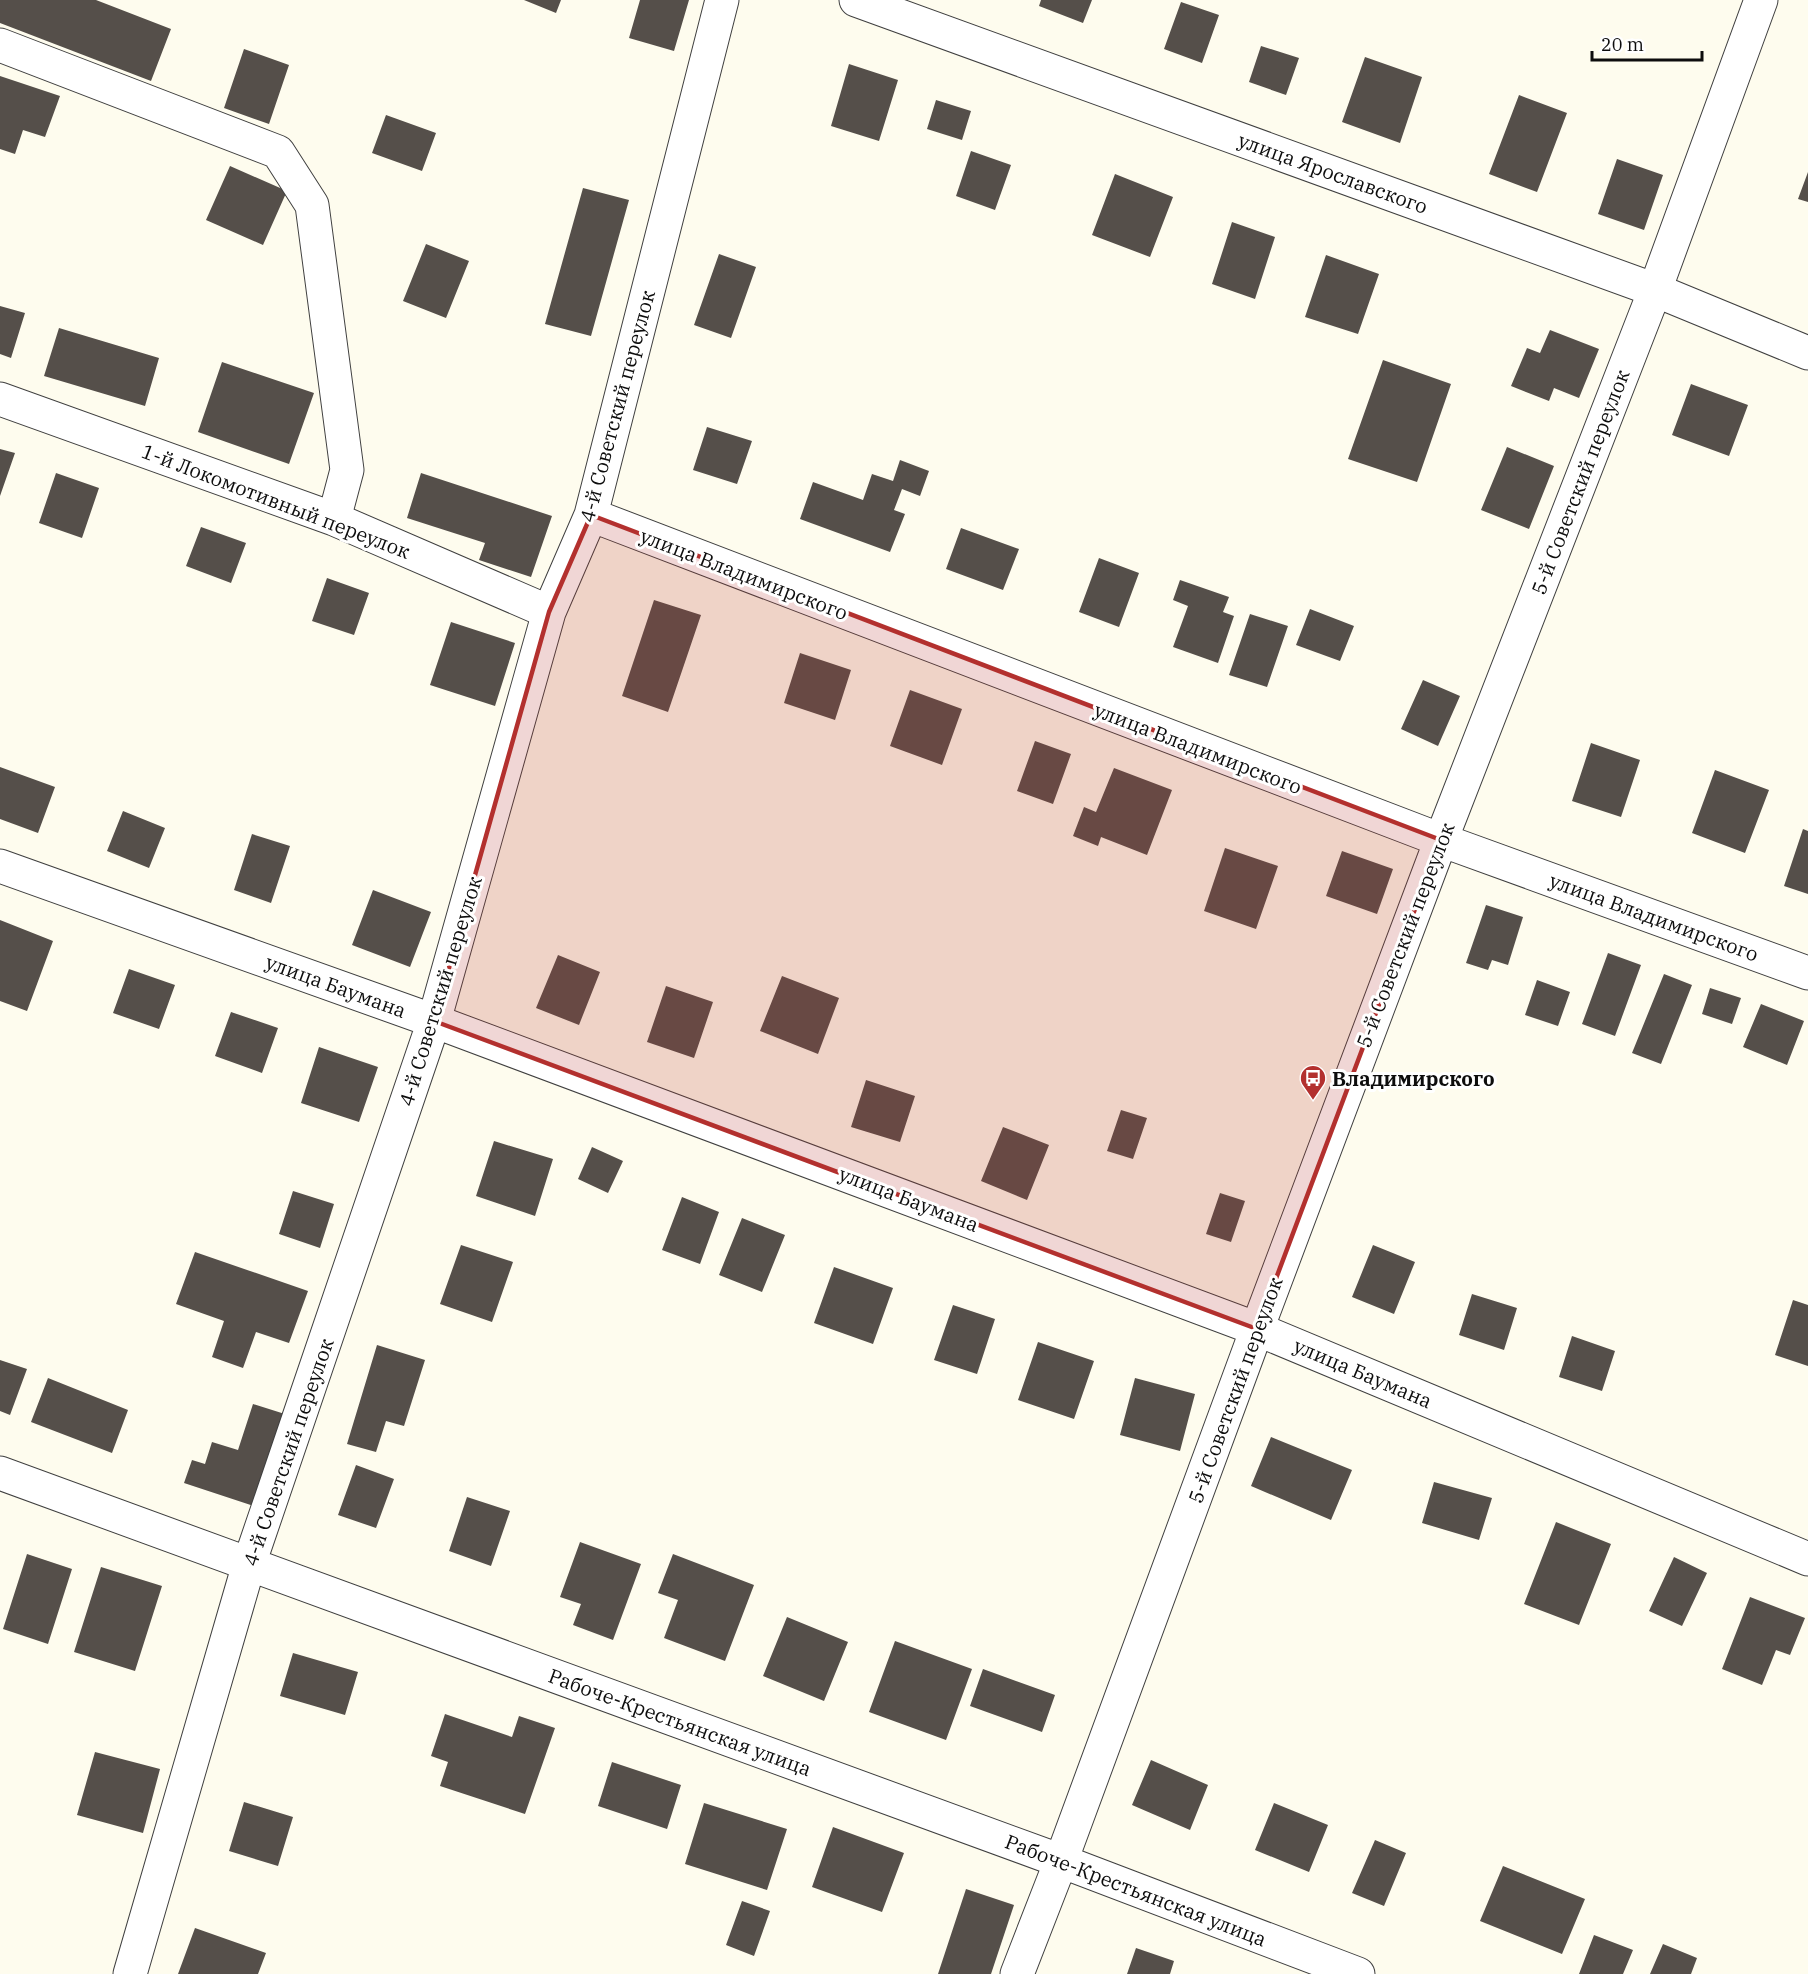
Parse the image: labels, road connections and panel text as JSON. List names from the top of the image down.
{
  "streets": {
    "street": [
      "улица Ярославского",
      "4-й Советский переулок",
      "5-й Советский переулок",
      "1-й Локомотивный переулок",
      "улица Владимирского",
      "улица Баумана",
      "Рабоче-Крестьянская улица"
    ]
  },
  "crossings": [
    ["улица Ярославского", "5-й Советский переулок"],
    ["4-й Советский переулок", "1-й Локомотивный переулок"],
    ["4-й Советский переулок", "улица Владимирского"],
    ["4-й Советский переулок", "улица Баумана"],
    ["4-й Советский переулок", "Рабоче-Крестьянская улица"],
    ["5-й Советский переулок", "улица Владимирского"],
    ["5-й Советский переулок", "улица Баумана"],
    ["5-й Советский переулок", "Рабоче-Крестьянская улица"]
  ],
  "places": {
    "bus stop": ["Владимирского"]
  },
  "scale_bar": "20 m"
}
